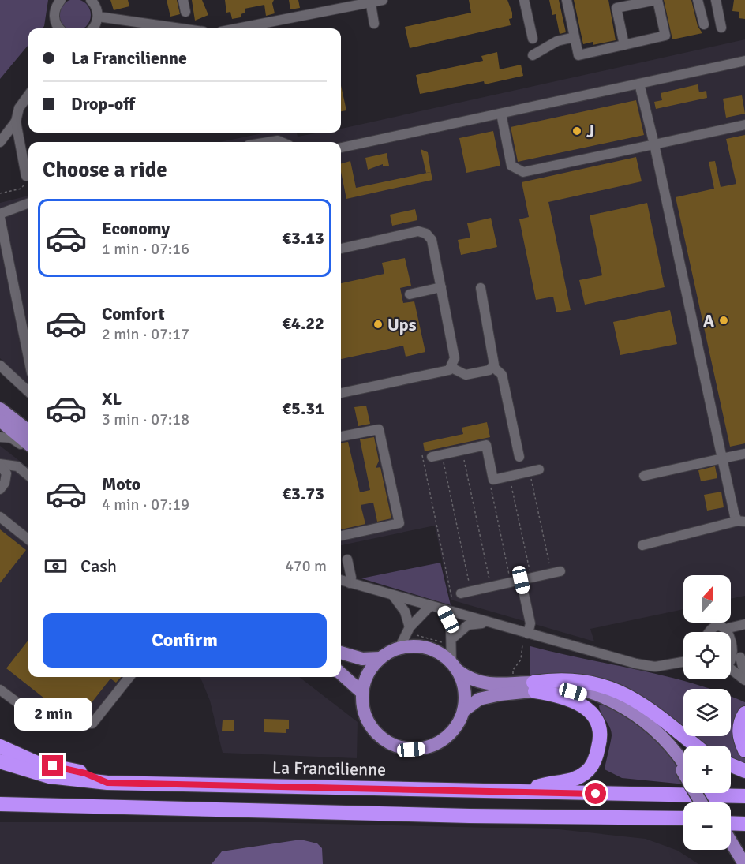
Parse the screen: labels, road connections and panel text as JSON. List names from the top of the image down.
{
  "streets": {
    "highway": ["La Francilienne"]
  },
  "places": ["J", "A", "Ups"],
  "north": "top",
  "page": {
    "banner": ["La Francilienne", "Drop-off"],
    "heading": "Choose a ride",
    "list": [
      {
        "name": "Economy",
        "note": "1 min · 07:16",
        "value": "€3.13"
      },
      {
        "name": "Comfort",
        "note": "2 min · 07:17",
        "value": "€4.22"
      },
      {
        "name": "XL",
        "note": "3 min · 07:18",
        "value": "€5.31"
      },
      {
        "name": "Moto",
        "note": "4 min · 07:19",
        "value": "€3.73"
      }
    ],
    "pay": ["Cash", "470 m"],
    "map_buttons": ["+", "−"],
    "buttons": "Confirm",
    "bubble": "2 min"
  }
}
